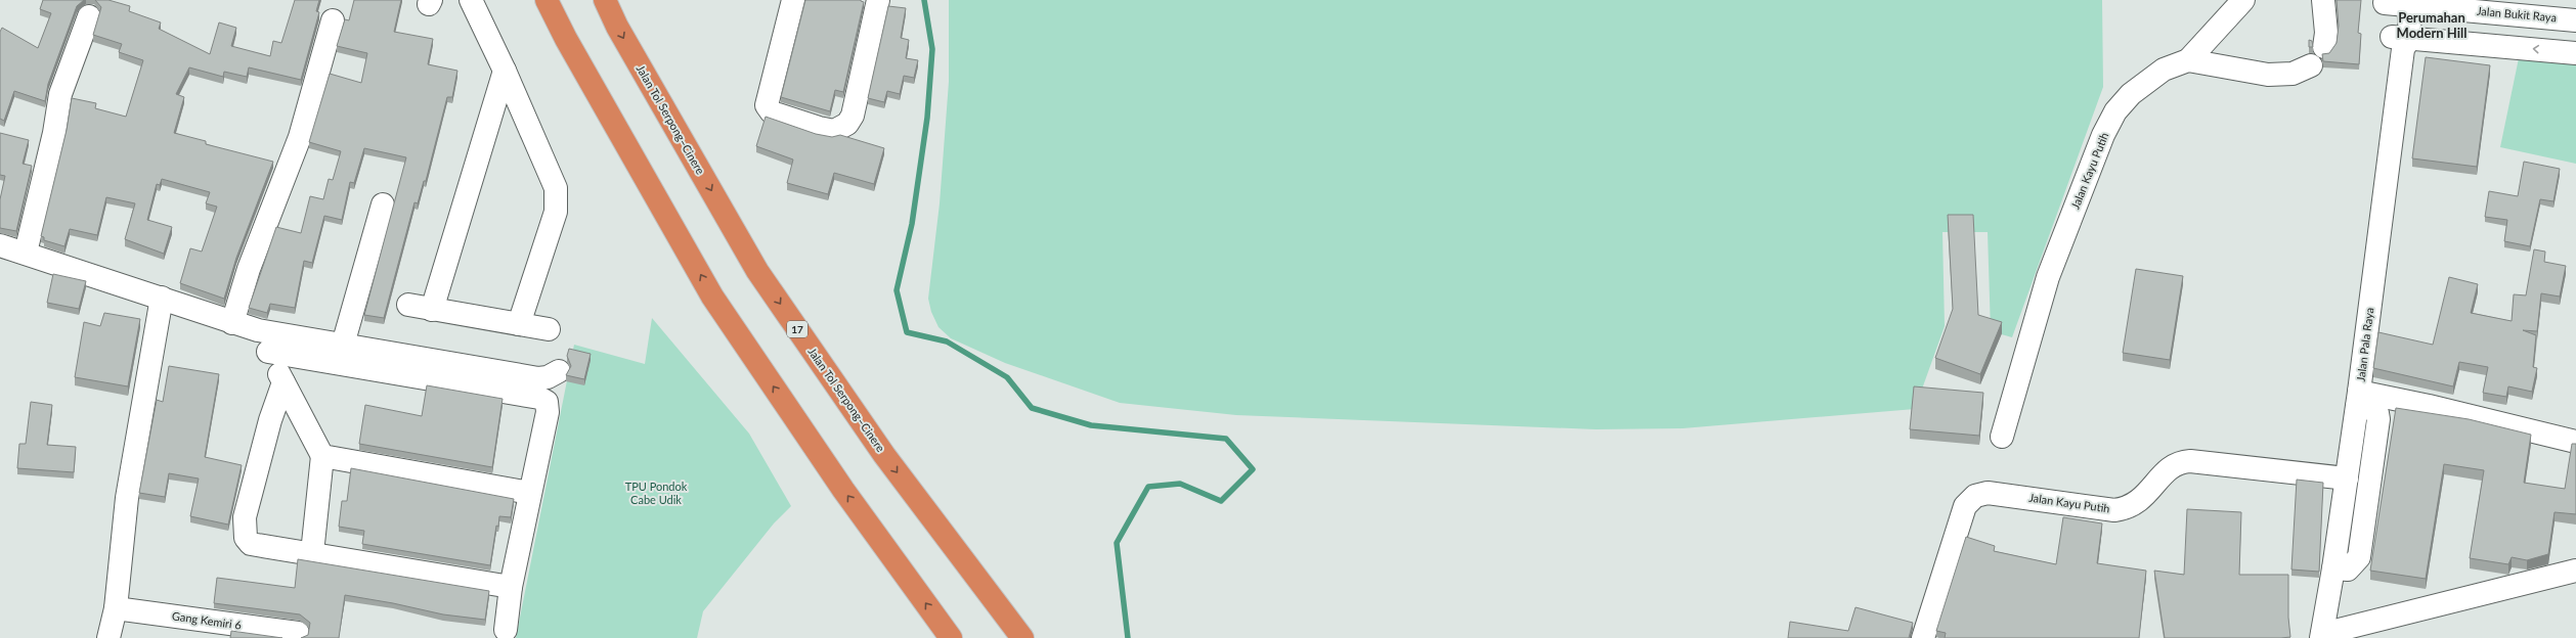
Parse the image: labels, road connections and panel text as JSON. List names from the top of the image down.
{
  "streets": {
    "highway": ["Jalan Tol Serpong–Cinere", "17"],
    "street": [
      "Jalan Bukit Raya",
      "Jalan Kayu Putih",
      "Jalan Pala Raya",
      "Gang Kemiri 6"
    ]
  },
  "crossings": [
    ["Jalan Bukit Raya", "Jalan Pala Raya"],
    ["Jalan Kayu Putih", "Jalan Pala Raya"]
  ],
  "districts": ["Perumahan Modern Hill"],
  "parks": ["TPU Pondok Cabe Udik"]
}
